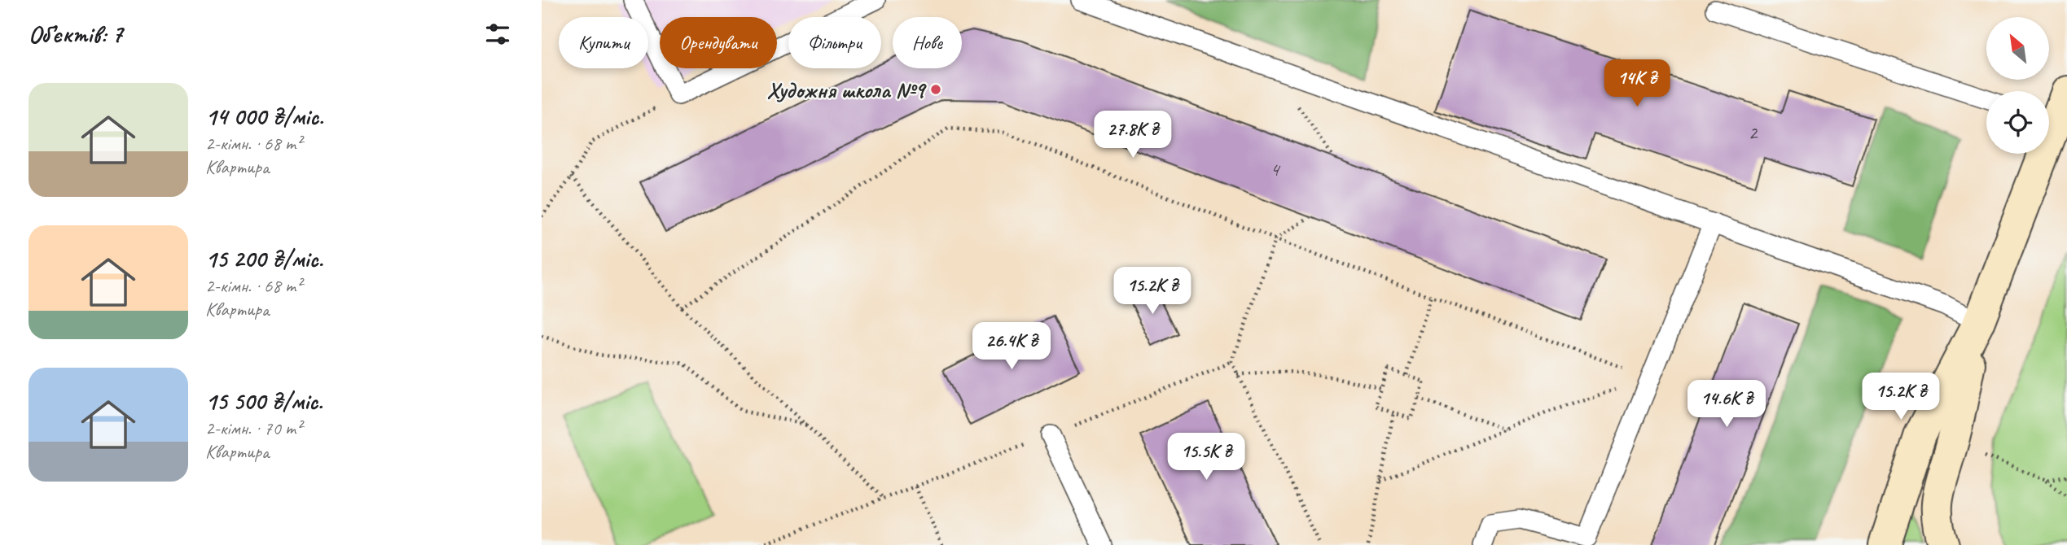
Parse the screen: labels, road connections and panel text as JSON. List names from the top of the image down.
{
  "places": ["Художня школа №9"],
  "house_numbers": ["2", "4"],
  "north": "top left",
  "page": {
    "heading": "Об’єктів: 7",
    "chip": [
      "Купити",
      "Орендувати",
      "Фільтри",
      "Нове"
    ],
    "price": [
      "14K ₴",
      "27.8K ₴",
      "15.2K ₴",
      "26.4K ₴",
      "15.2K ₴",
      "14.6K ₴",
      "15.5K ₴"
    ],
    "list": [
      {
        "name": "14 000 ₴/міс.",
        "note": "2-кімн. · 68 m² · Квартира"
      },
      {
        "name": "15 200 ₴/міс.",
        "note": "2-кімн. · 68 m² · Квартира"
      },
      {
        "name": "15 500 ₴/міс.",
        "note": "2-кімн. · 70 m² · Квартира"
      }
    ]
  }
}
